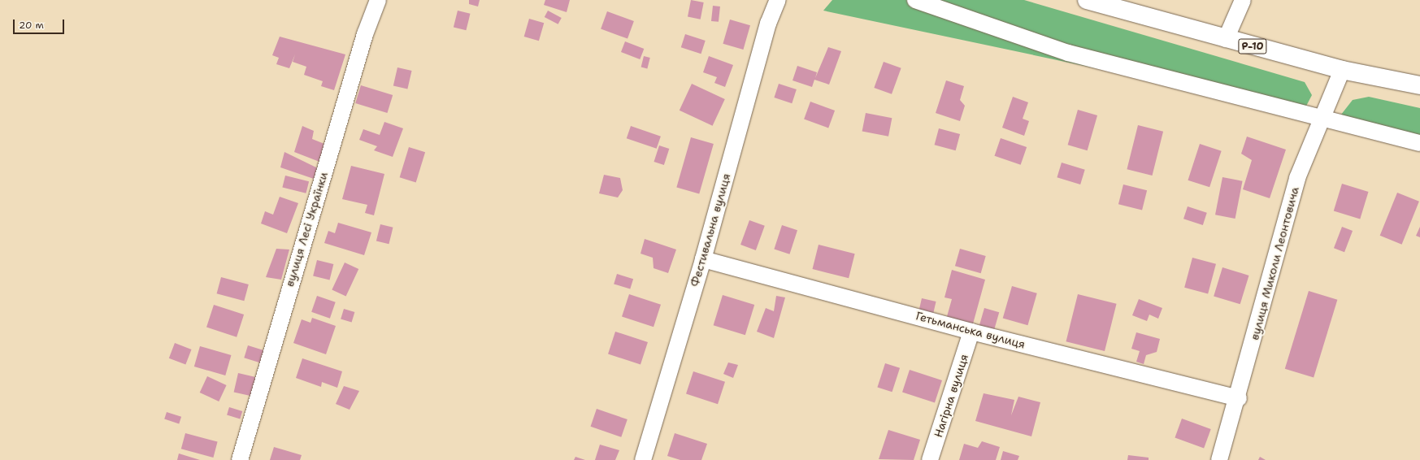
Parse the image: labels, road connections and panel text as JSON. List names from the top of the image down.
{
  "streets": {
    "main road": ["Р-10"],
    "street": [
      "вулиця Лесі Українки",
      "Фестивальна вулиця",
      "вулиця Миколи Леонтовича",
      "Гетьманська вулиця",
      "Нагірна вулиця"
    ]
  },
  "crossings": [
    ["Р-10", "вулиця Миколи Леонтовича"],
    ["Фестивальна вулиця", "Гетьманська вулиця"],
    ["вулиця Миколи Леонтовича", "Гетьманська вулиця"],
    ["Гетьманська вулиця", "Нагірна вулиця"]
  ],
  "scale_bar": "20 m"
}
